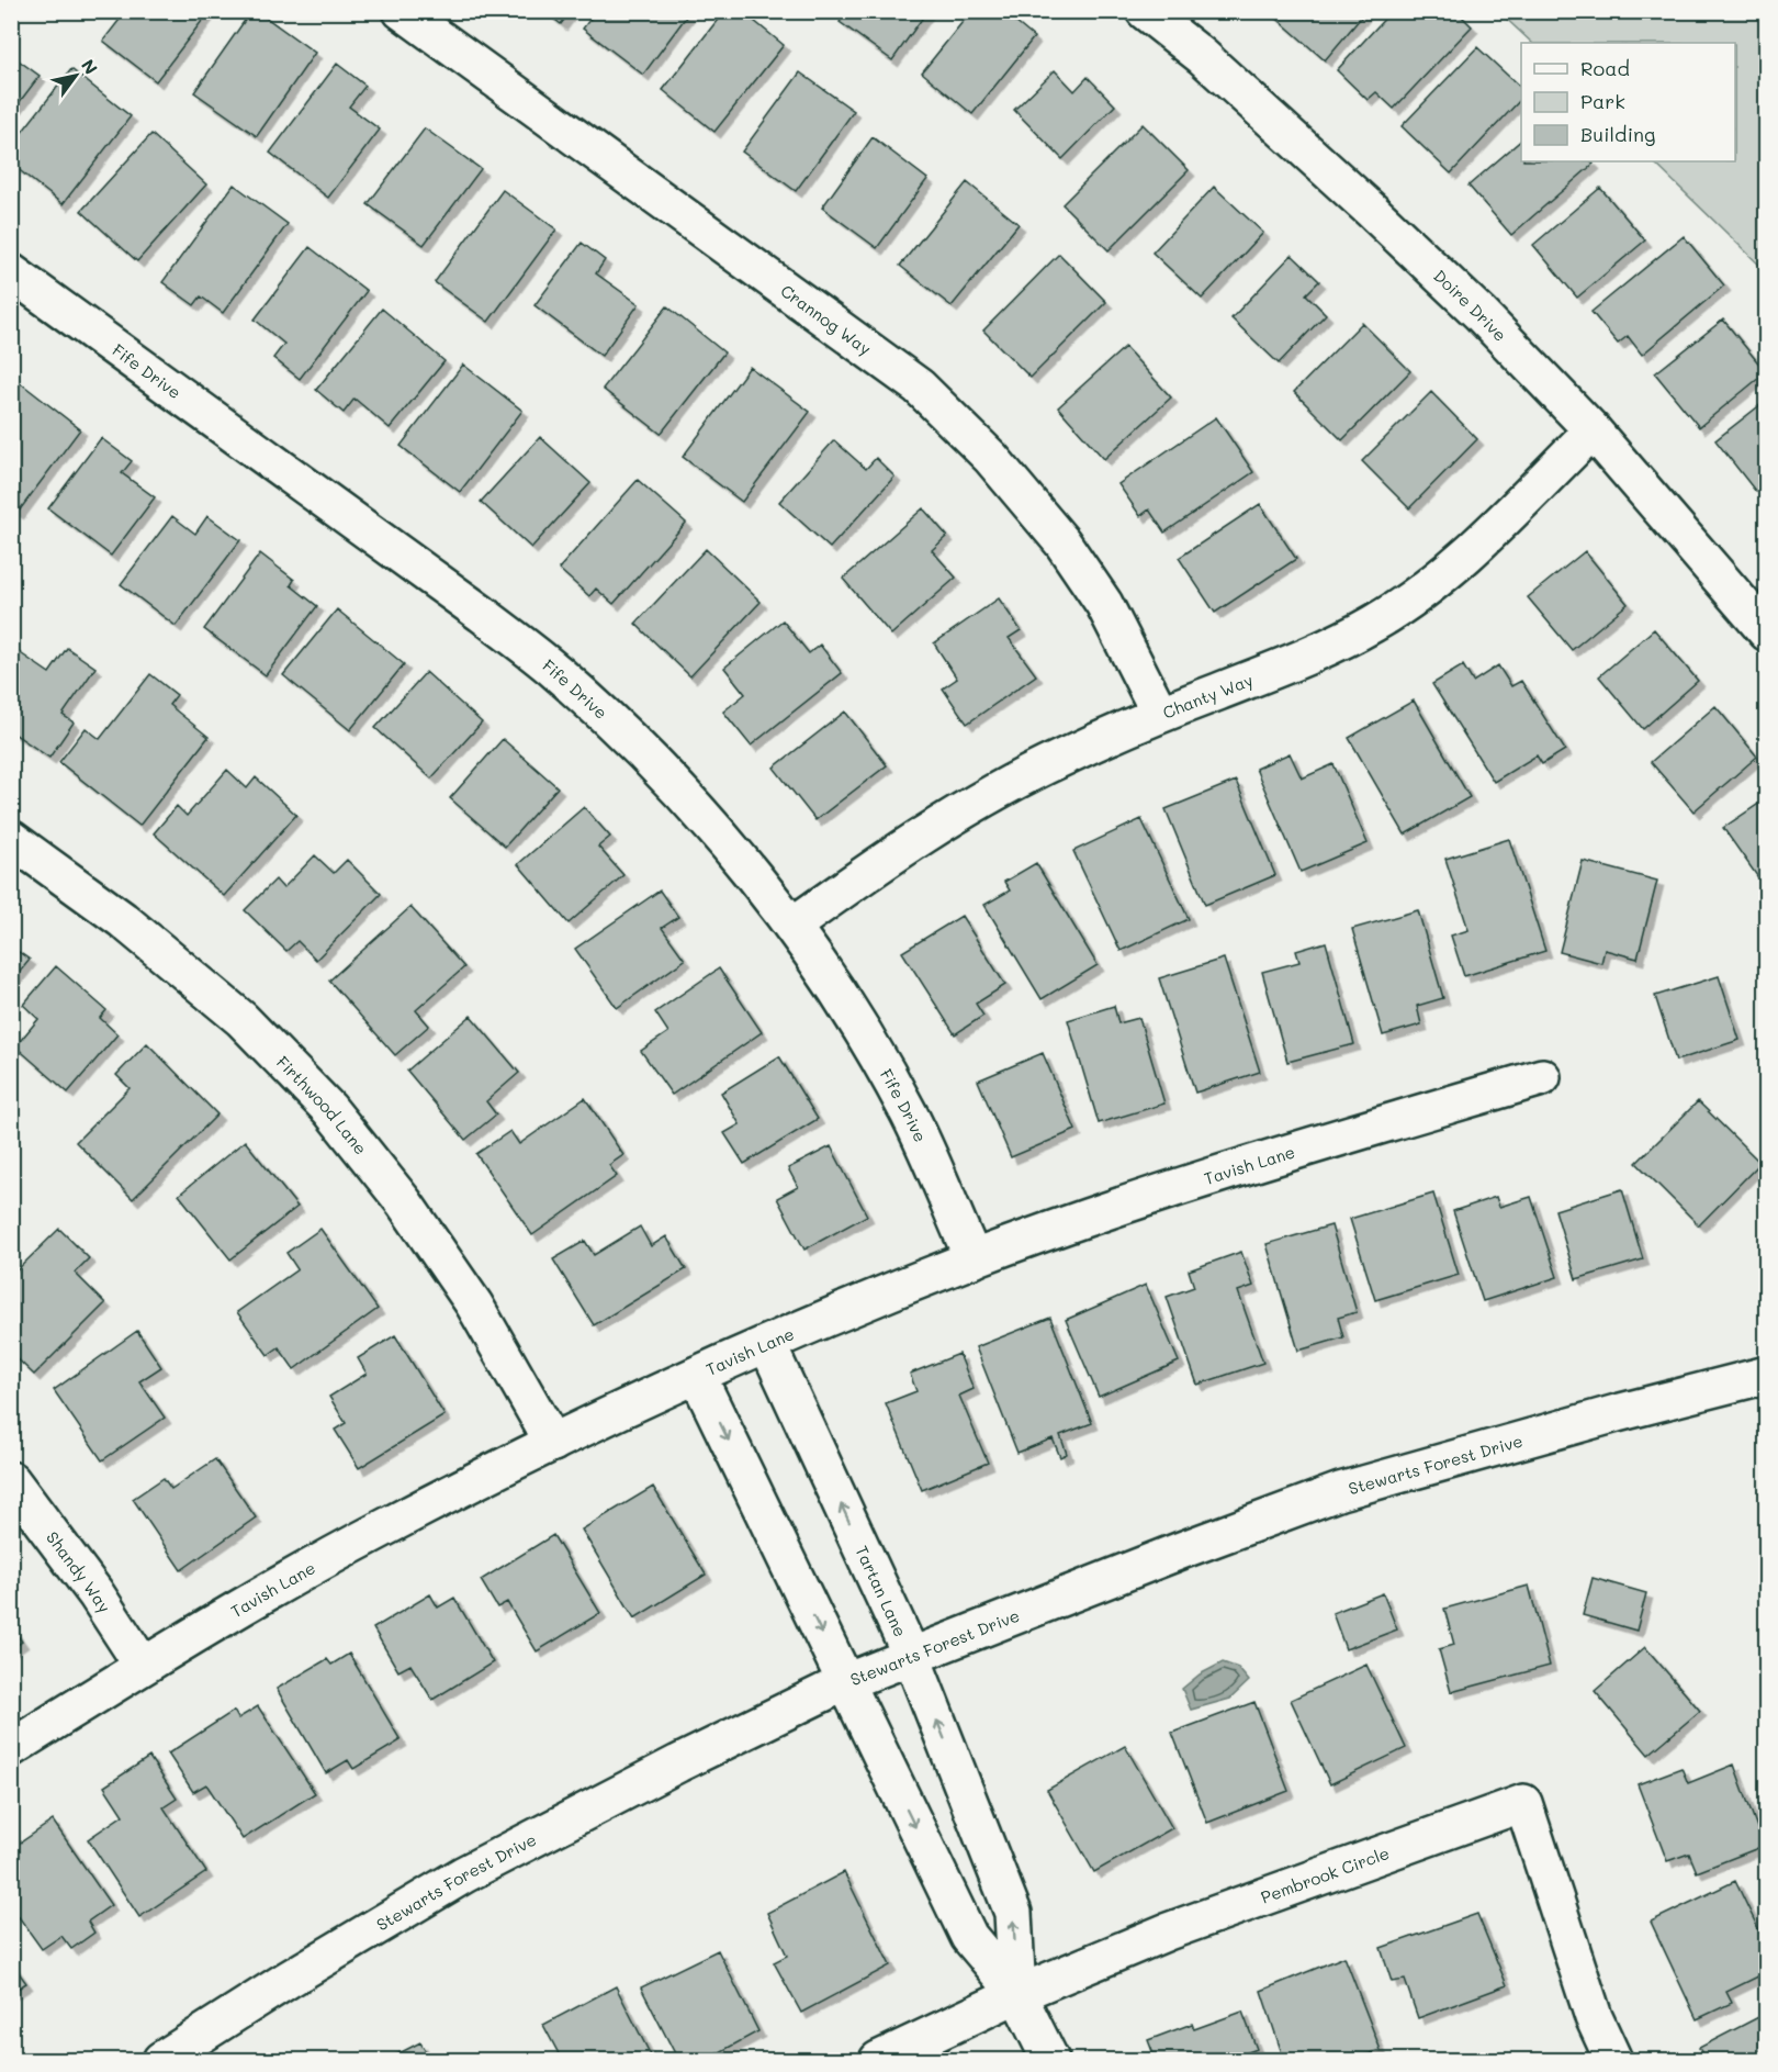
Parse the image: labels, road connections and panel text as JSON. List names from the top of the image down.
{
  "streets": {
    "street": [
      "Doire Drive",
      "Crannog Way",
      "Fife Drive",
      "Chanty Way",
      "Firthwood Lane",
      "Tavish Lane",
      "Stewarts Forest Drive",
      "Shandy Way",
      "Tartan Lane",
      "Pembrook Circle"
    ]
  },
  "crossings": [
    ["Doire Drive", "Chanty Way"],
    ["Crannog Way", "Chanty Way"],
    ["Fife Drive", "Chanty Way"],
    ["Fife Drive", "Tavish Lane"],
    ["Firthwood Lane", "Tavish Lane"],
    ["Tavish Lane", "Shandy Way"],
    ["Tavish Lane", "Tartan Lane"],
    ["Stewarts Forest Drive", "Tartan Lane"],
    ["Tartan Lane", "Pembrook Circle"]
  ],
  "legend": ["Road", "Park", "Building"],
  "north": "top right"
}
